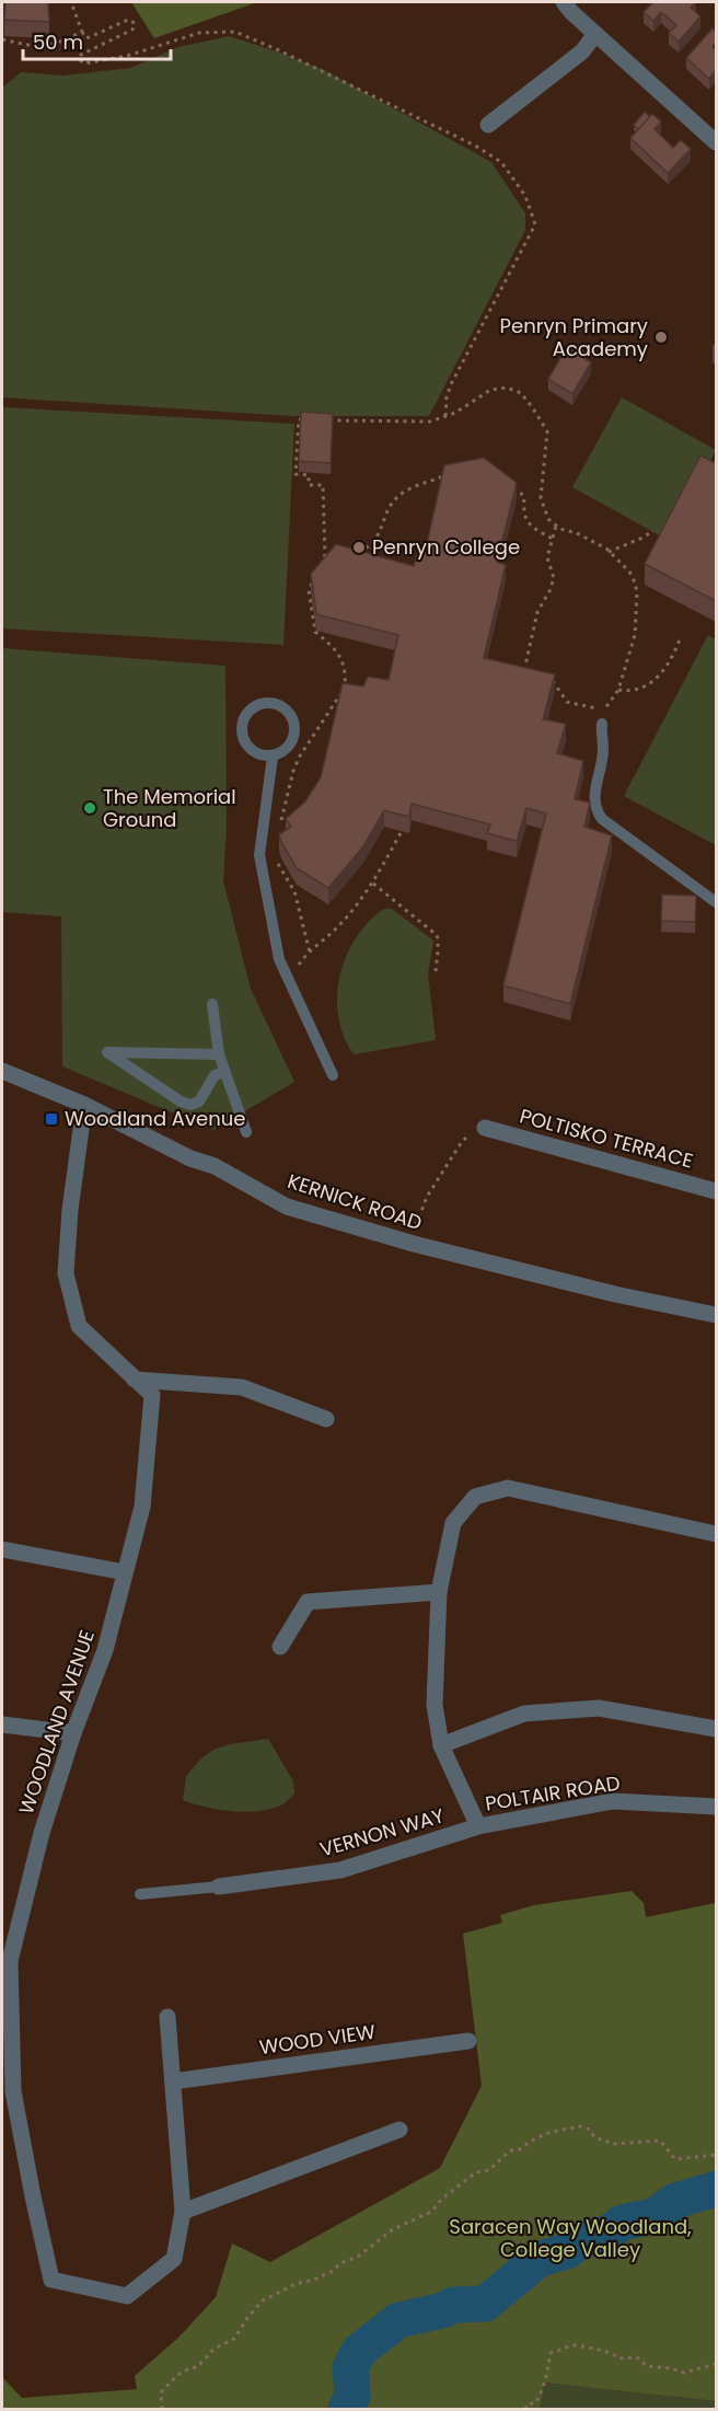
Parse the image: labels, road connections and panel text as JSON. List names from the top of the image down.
{
  "streets": {
    "street": [
      "POLTISKO TERRACE",
      "KERNICK ROAD",
      "WOODLAND AVENUE",
      "POLTAIR ROAD",
      "VERNON WAY",
      "WOOD VIEW"
    ]
  },
  "crossings": [
    ["KERNICK ROAD", "WOODLAND AVENUE"],
    ["WOODLAND AVENUE", "WOOD VIEW"],
    ["POLTAIR ROAD", "VERNON WAY"]
  ],
  "parks": ["Saracen Way Woodland, College Valley"],
  "places": {
    "other": ["Penryn Primary Academy", "Penryn College", "The Memorial Ground"],
    "transit": ["Woodland Avenue"]
  },
  "scale_bar": "50 m"
}
